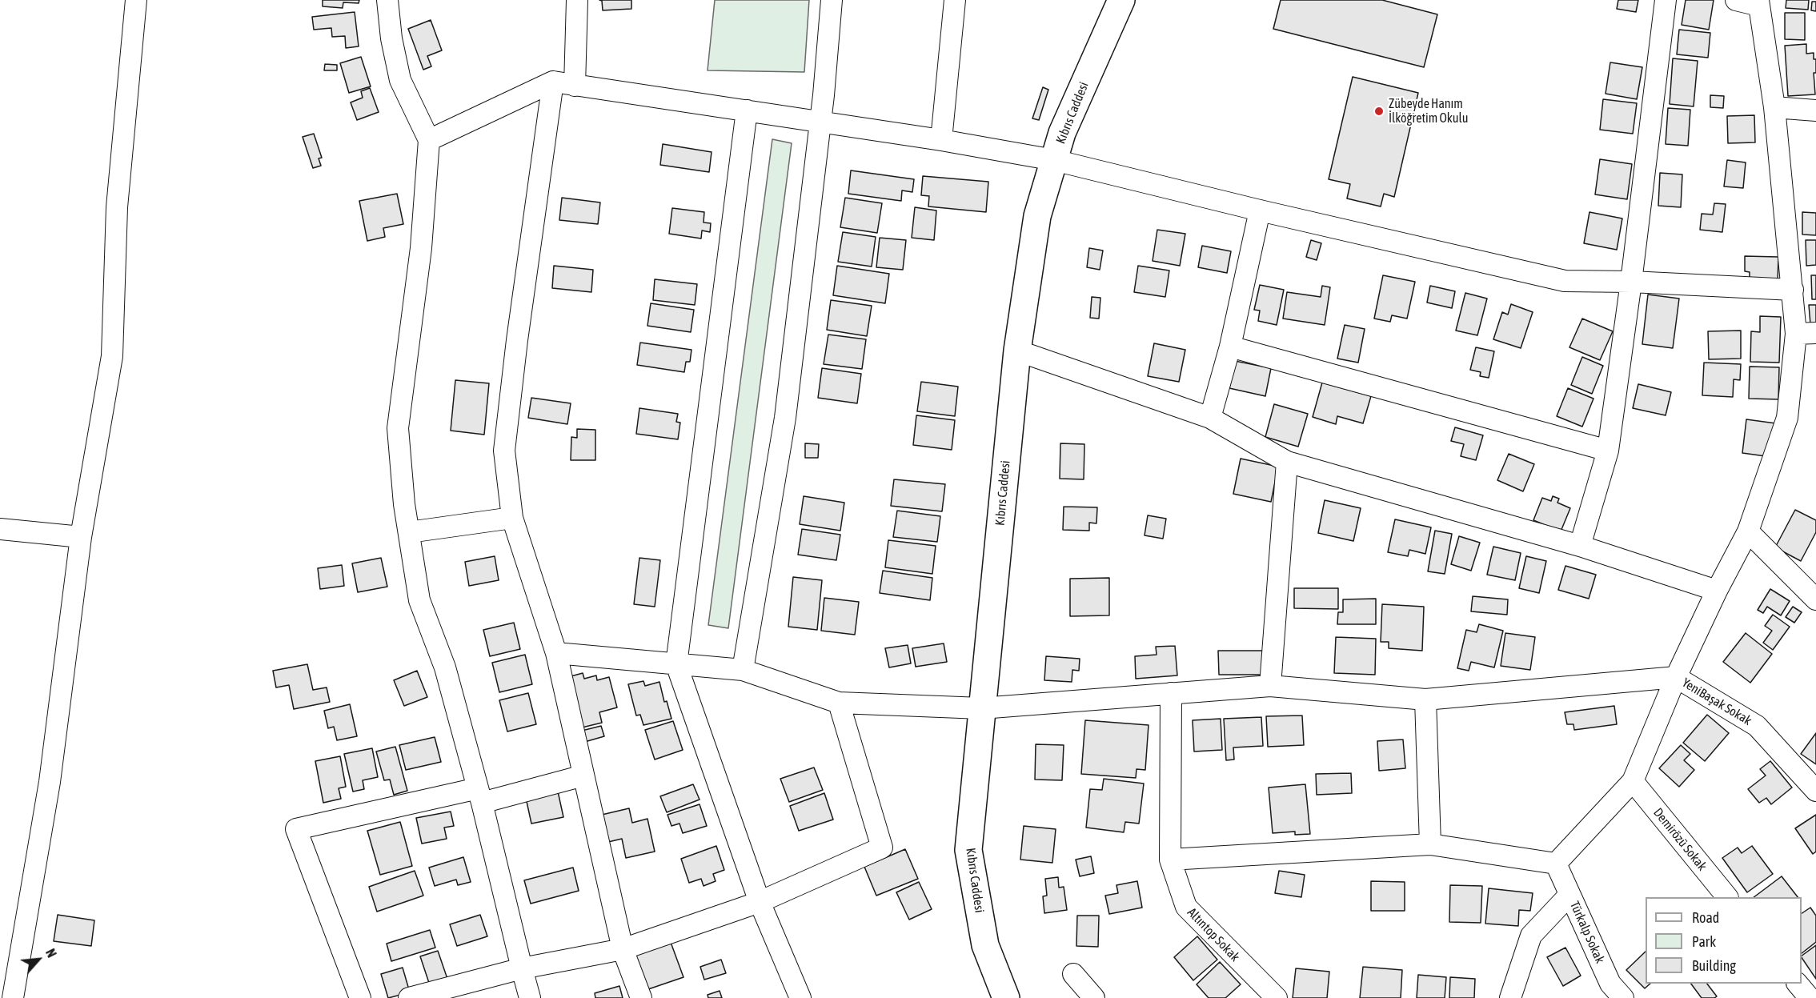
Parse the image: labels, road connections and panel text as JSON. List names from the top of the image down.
{
  "streets": {
    "main road": ["Kıbrıs Caddesi"],
    "street": [
      "YeniBaşak Sokak",
      "Demirözü Sokak",
      "Türkalp Sokak",
      "Altıntop Sokak"
    ]
  },
  "places": ["Zübeyde Hanım İlköğretim Okulu"],
  "legend": ["Road", "Park", "Building"],
  "north": "top right"
}
